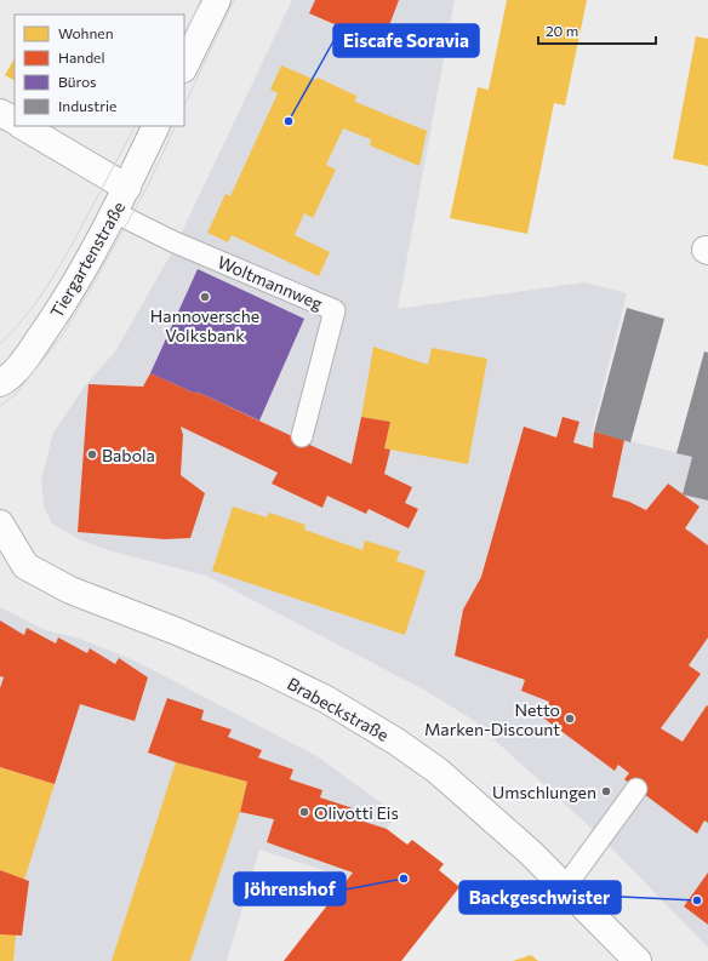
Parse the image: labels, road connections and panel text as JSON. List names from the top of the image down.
{
  "streets": {
    "main road": ["Tiergartenstraße", "Brabeckstraße"],
    "lane": ["Woltmannweg"]
  },
  "crossings": [
    ["Tiergartenstraße", "Woltmannweg"]
  ],
  "places": [
    "Eiscafe Soravia",
    "Hannoversche Volksbank",
    "Babola",
    "Netto Marken-Discount",
    "Umschlungen",
    "Olivotti Eis",
    "Jöhrenshof",
    "Backgeschwister"
  ],
  "legend": [
    "Wohnen",
    "Handel",
    "Büros",
    "Industrie"
  ],
  "scale_bar": "20 m"
}
